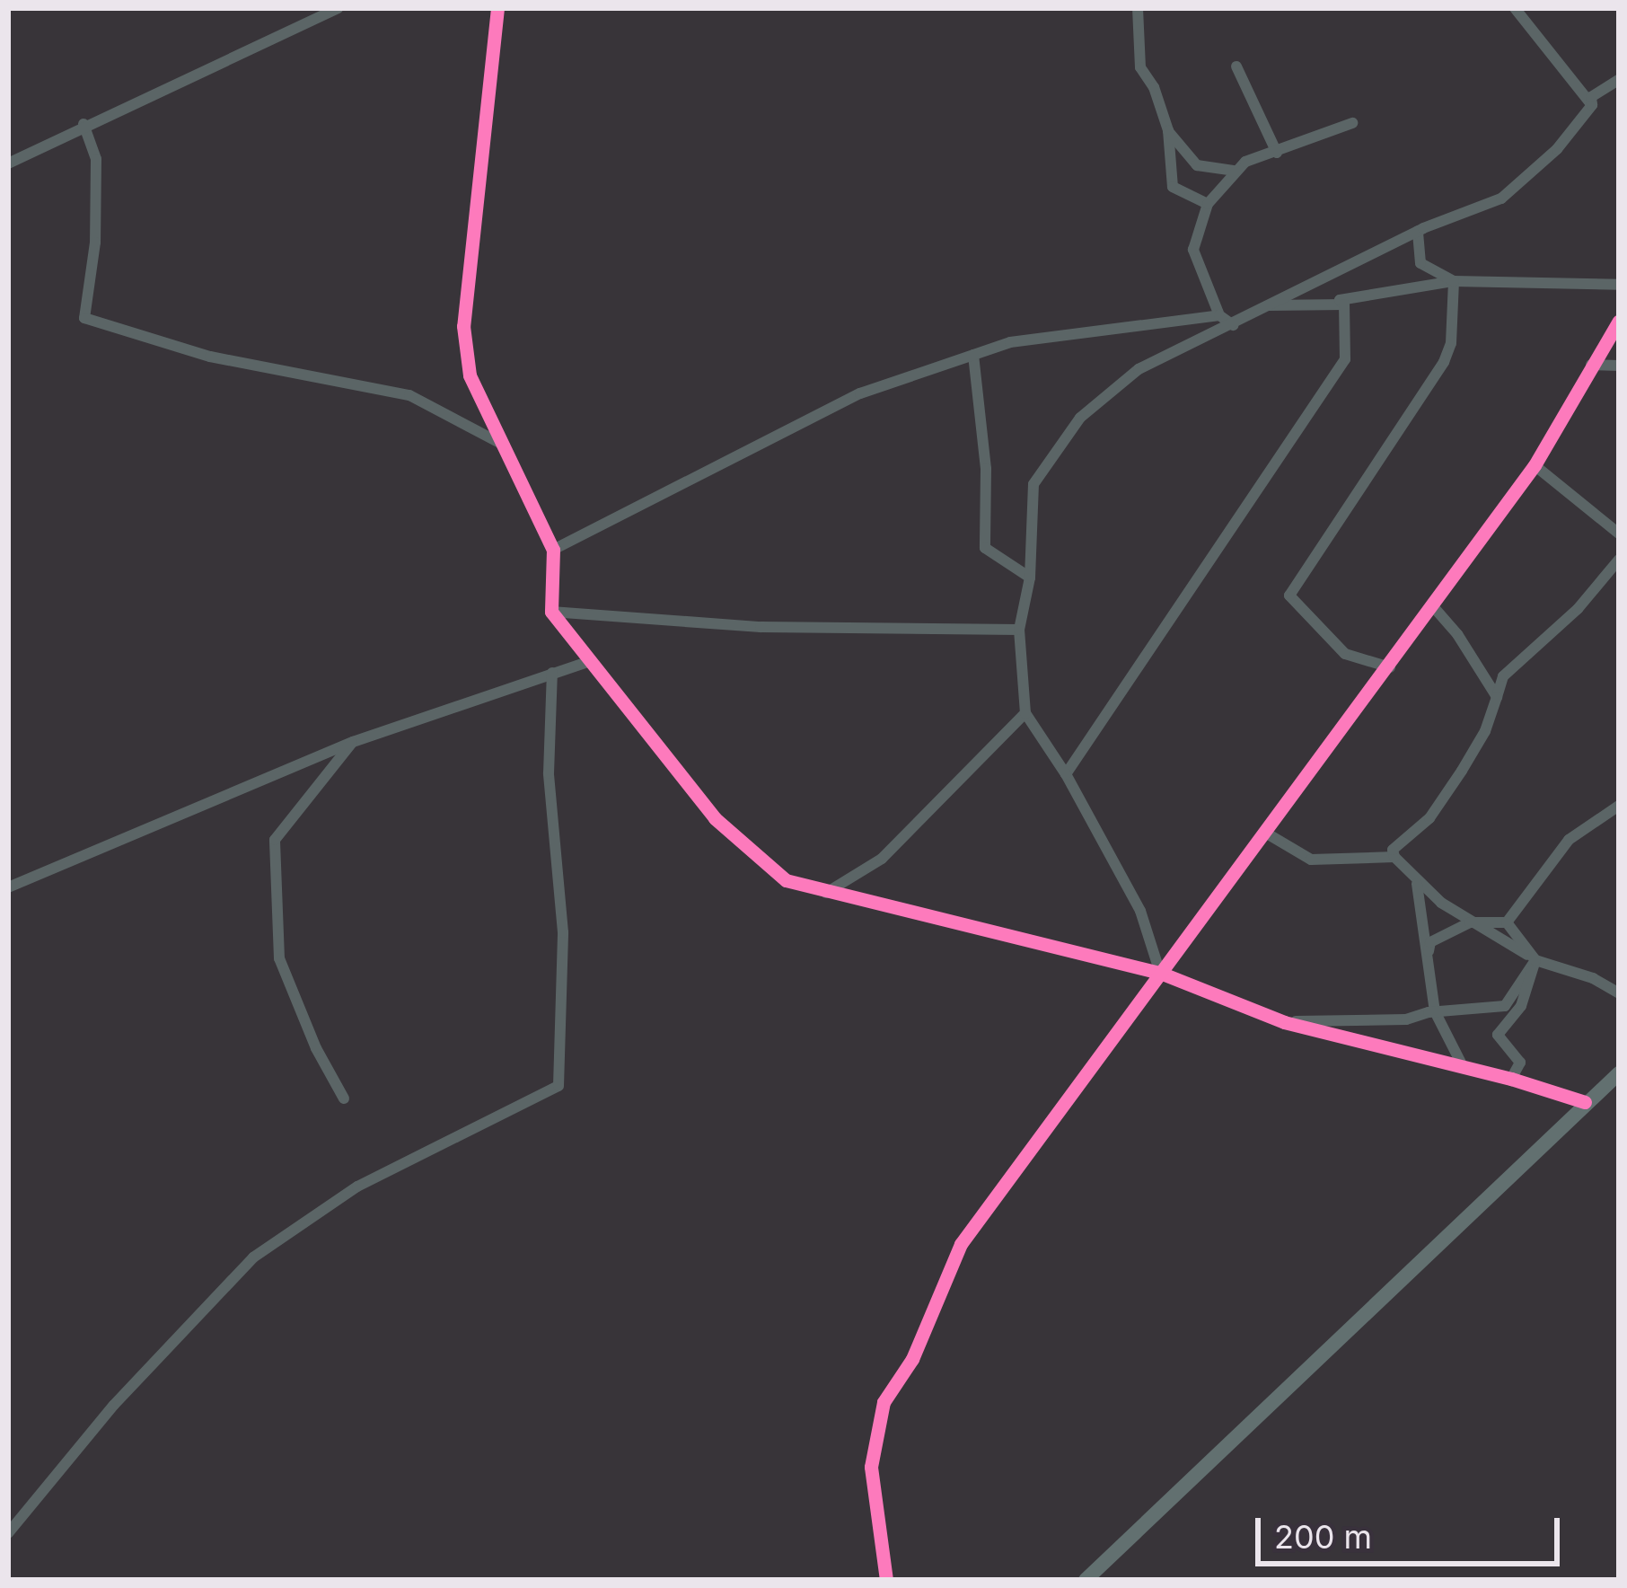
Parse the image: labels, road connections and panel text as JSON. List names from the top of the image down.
{
  "scale_bar": "200 m"
}
